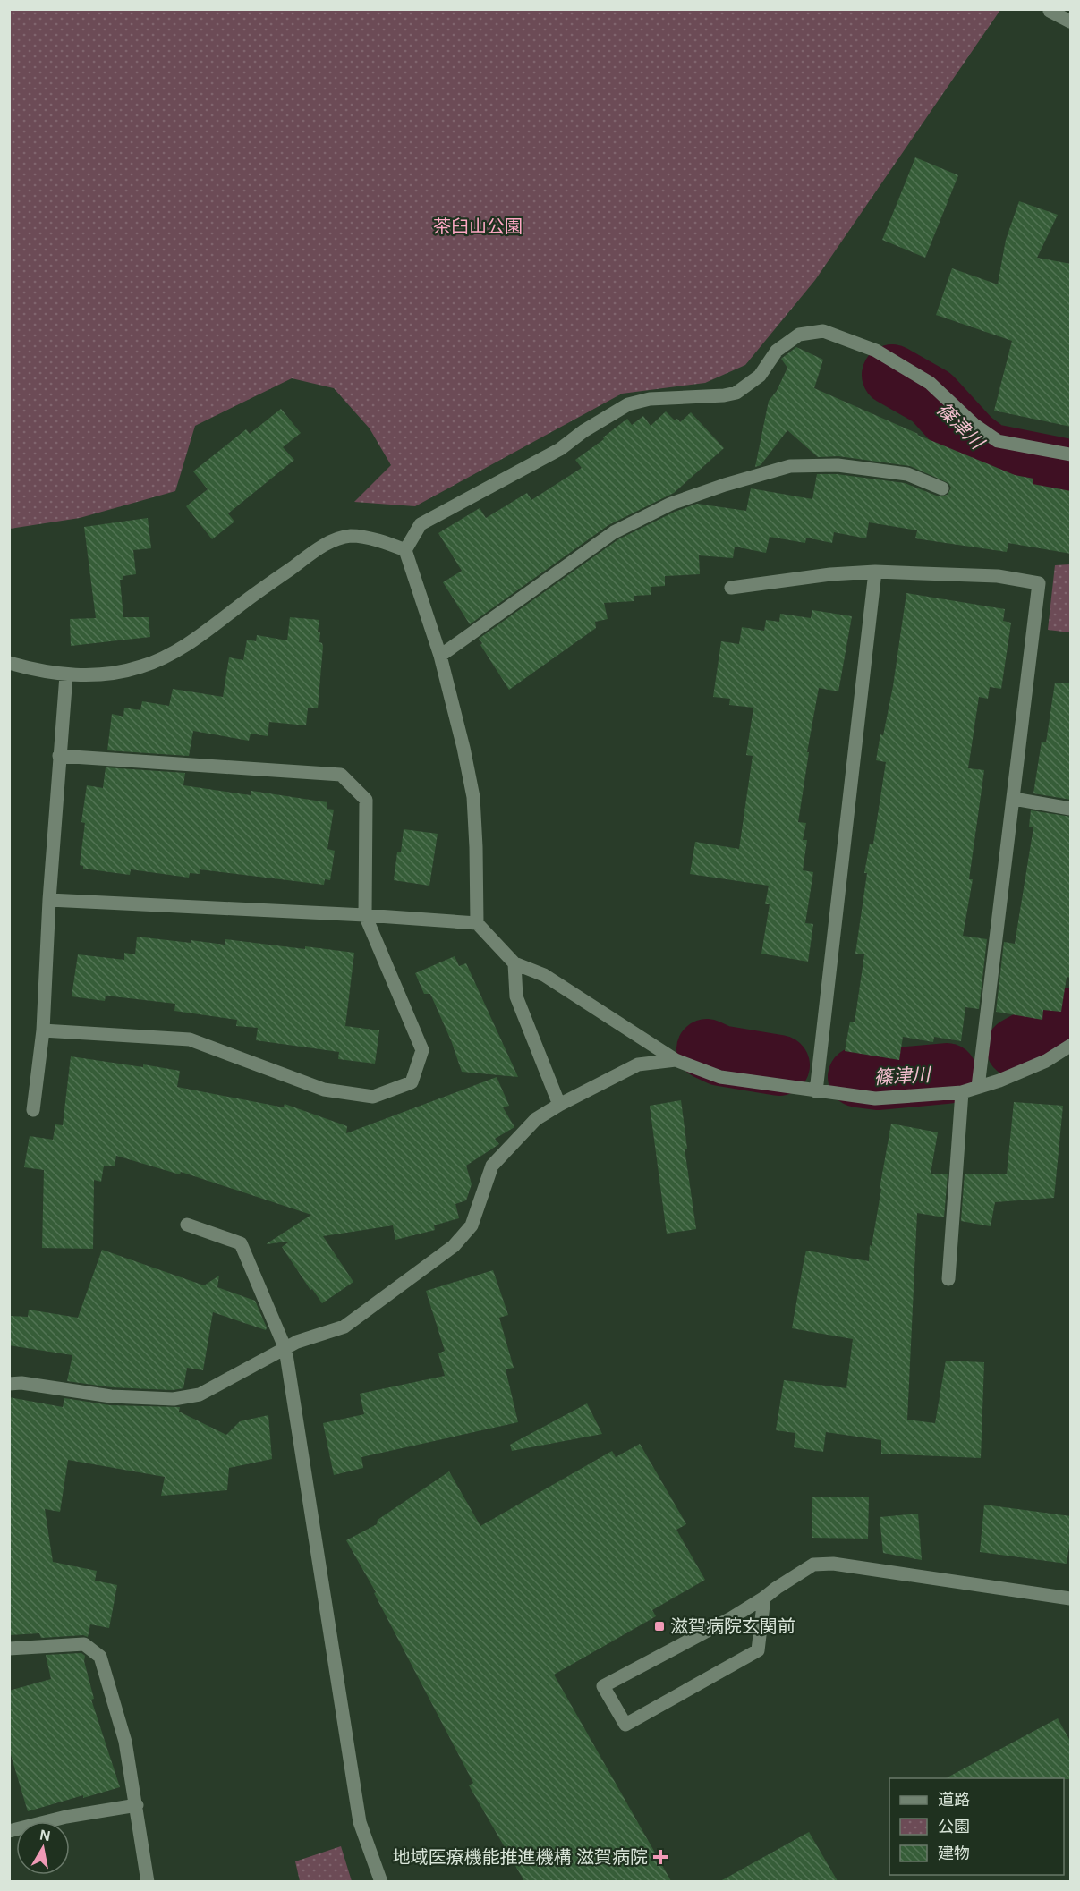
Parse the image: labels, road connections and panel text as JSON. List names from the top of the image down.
{
  "water": ["篠津川"],
  "parks": ["茶臼山公園"],
  "places": {
    "transit": ["滋賀病院玄関前"],
    "health": ["地域医療機能推進機構 滋賀病院"]
  },
  "legend": ["道路", "公園", "建物"],
  "north": "top"
}
